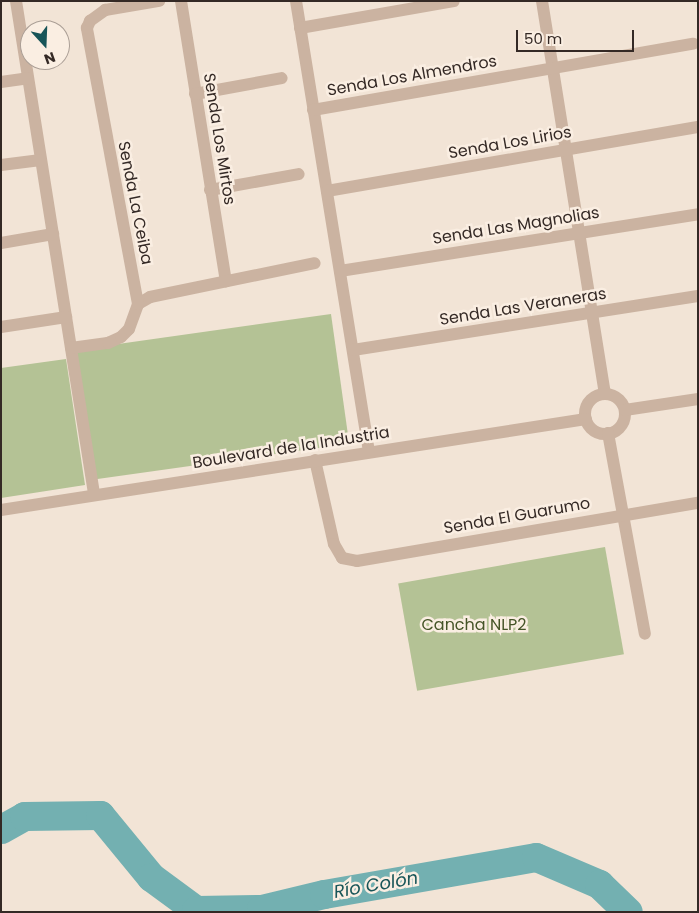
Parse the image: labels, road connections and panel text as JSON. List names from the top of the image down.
{
  "streets": {
    "street": [
      "Senda Los Almendros",
      "Senda Los Mirtos",
      "Senda Los Lirios",
      "Senda La Ceiba",
      "Senda Las Magnolias",
      "Senda Las Veraneras",
      "Boulevard de la Industria",
      "Senda El Guarumo"
    ]
  },
  "crossings": [
    ["Boulevard de la Industria", "Senda El Guarumo"]
  ],
  "water": ["Río Colón"],
  "parks": ["Cancha NLP2"],
  "scale_bar": "50 m",
  "north": "bottom"
}
